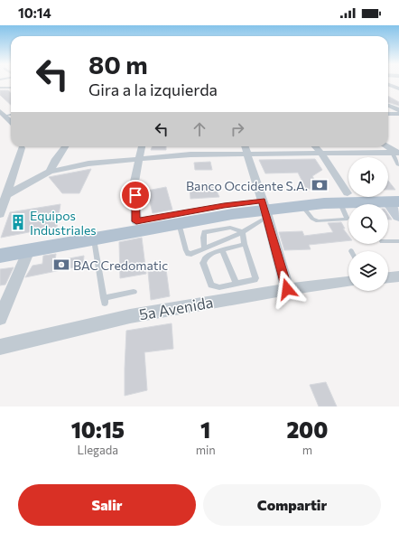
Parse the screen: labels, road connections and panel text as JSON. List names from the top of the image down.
{
  "streets": {
    "street": ["5a Avenida"]
  },
  "places": {
    "bank": ["Banco Occidente S.A.", "BAC Credomatic"],
    "building": ["Equipos Industriales"]
  },
  "page": {
    "status": "10:14",
    "turn": ["80 m", "Gira a la izquierda"],
    "eta": [
      "10:15",
      "Llegada",
      "1",
      "min",
      "200",
      "m"
    ],
    "buttons": ["Salir", "Compartir"]
  }
}
